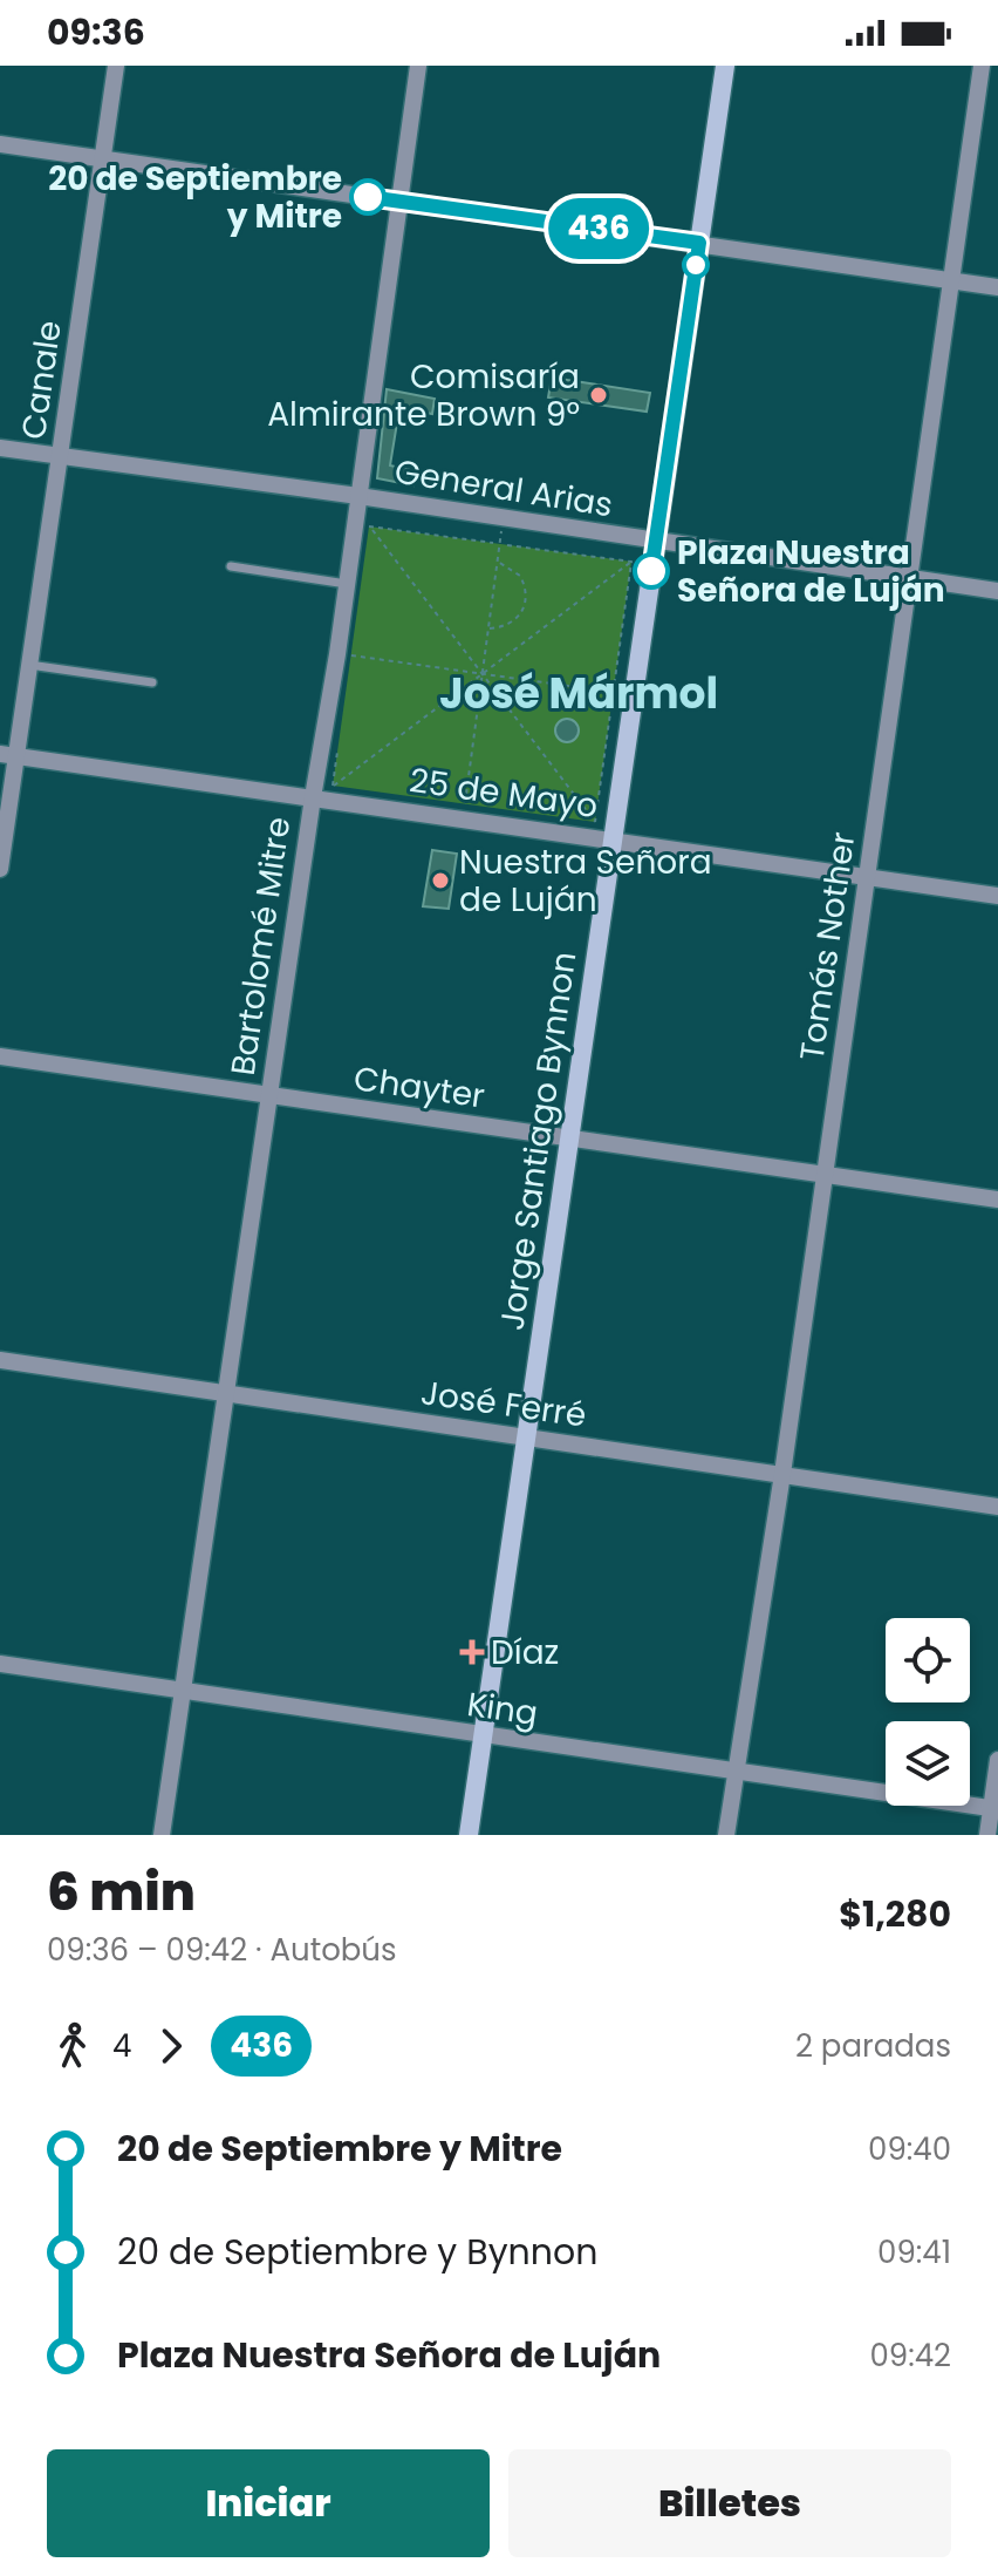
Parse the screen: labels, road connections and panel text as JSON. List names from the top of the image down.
{
  "streets": {
    "street": [
      "Canale",
      "General Arias",
      "25 de Mayo",
      "Bartolomé Mitre",
      "Tomás Nother",
      "Chayter",
      "Jorge Santiago Bynnon",
      "José Ferré",
      "King"
    ]
  },
  "crossings": [
    ["Canale", "General Arias"],
    ["Canale", "25 de Mayo"],
    ["General Arias", "Bartolomé Mitre"],
    ["General Arias", "Tomás Nother"],
    ["General Arias", "Jorge Santiago Bynnon"],
    ["25 de Mayo", "Bartolomé Mitre"],
    ["25 de Mayo", "Tomás Nother"],
    ["25 de Mayo", "Jorge Santiago Bynnon"],
    ["Bartolomé Mitre", "Chayter"],
    ["Bartolomé Mitre", "José Ferré"],
    ["Bartolomé Mitre", "King"],
    ["Tomás Nother", "Chayter"],
    ["Tomás Nother", "José Ferré"],
    ["Tomás Nother", "King"],
    ["Chayter", "Jorge Santiago Bynnon"],
    ["Jorge Santiago Bynnon", "José Ferré"],
    ["Jorge Santiago Bynnon", "King"]
  ],
  "districts": ["José Mármol"],
  "places": {
    "other": [
      "20 de Septiembre y Mitre",
      "Comisaría Almirante Brown 9°",
      "Plaza Nuestra Señora de Luján",
      "Nuestra Señora de Luján"
    ],
    "health": ["Díaz"]
  },
  "lines": ["bus line 436"],
  "page": {
    "status": "09:36",
    "on_map": "436",
    "heading": ["6 min", "09:36 – 09:42 · Autobús", "$1,280"],
    "legs": ["4", "436", "2 paradas"],
    "list": [
      {
        "name": "20 de Septiembre y Mitre",
        "value": "09:40"
      },
      {
        "name": "20 de Septiembre y Bynnon",
        "value": "09:41"
      },
      {
        "name": "Plaza Nuestra Señora de Luján",
        "value": "09:42"
      }
    ],
    "buttons": ["Iniciar", "Billetes"]
  }
}
